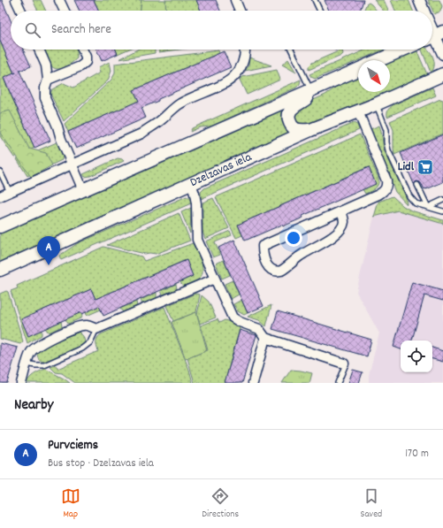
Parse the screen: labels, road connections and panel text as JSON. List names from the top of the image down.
{
  "streets": {
    "main road": ["Dzelzavas iela"]
  },
  "places": {
    "supermarket": ["Lidl"]
  },
  "north": "bottom right",
  "page": {
    "search": "Search here",
    "pins": "A",
    "heading": "Nearby",
    "list": [
      {
        "mark": "A",
        "name": "Purvciems",
        "note": "Bus stop · Dzelzavas iela",
        "value": "170 m"
      }
    ],
    "nav": ["Map", "Directions", "Saved"]
  }
}
